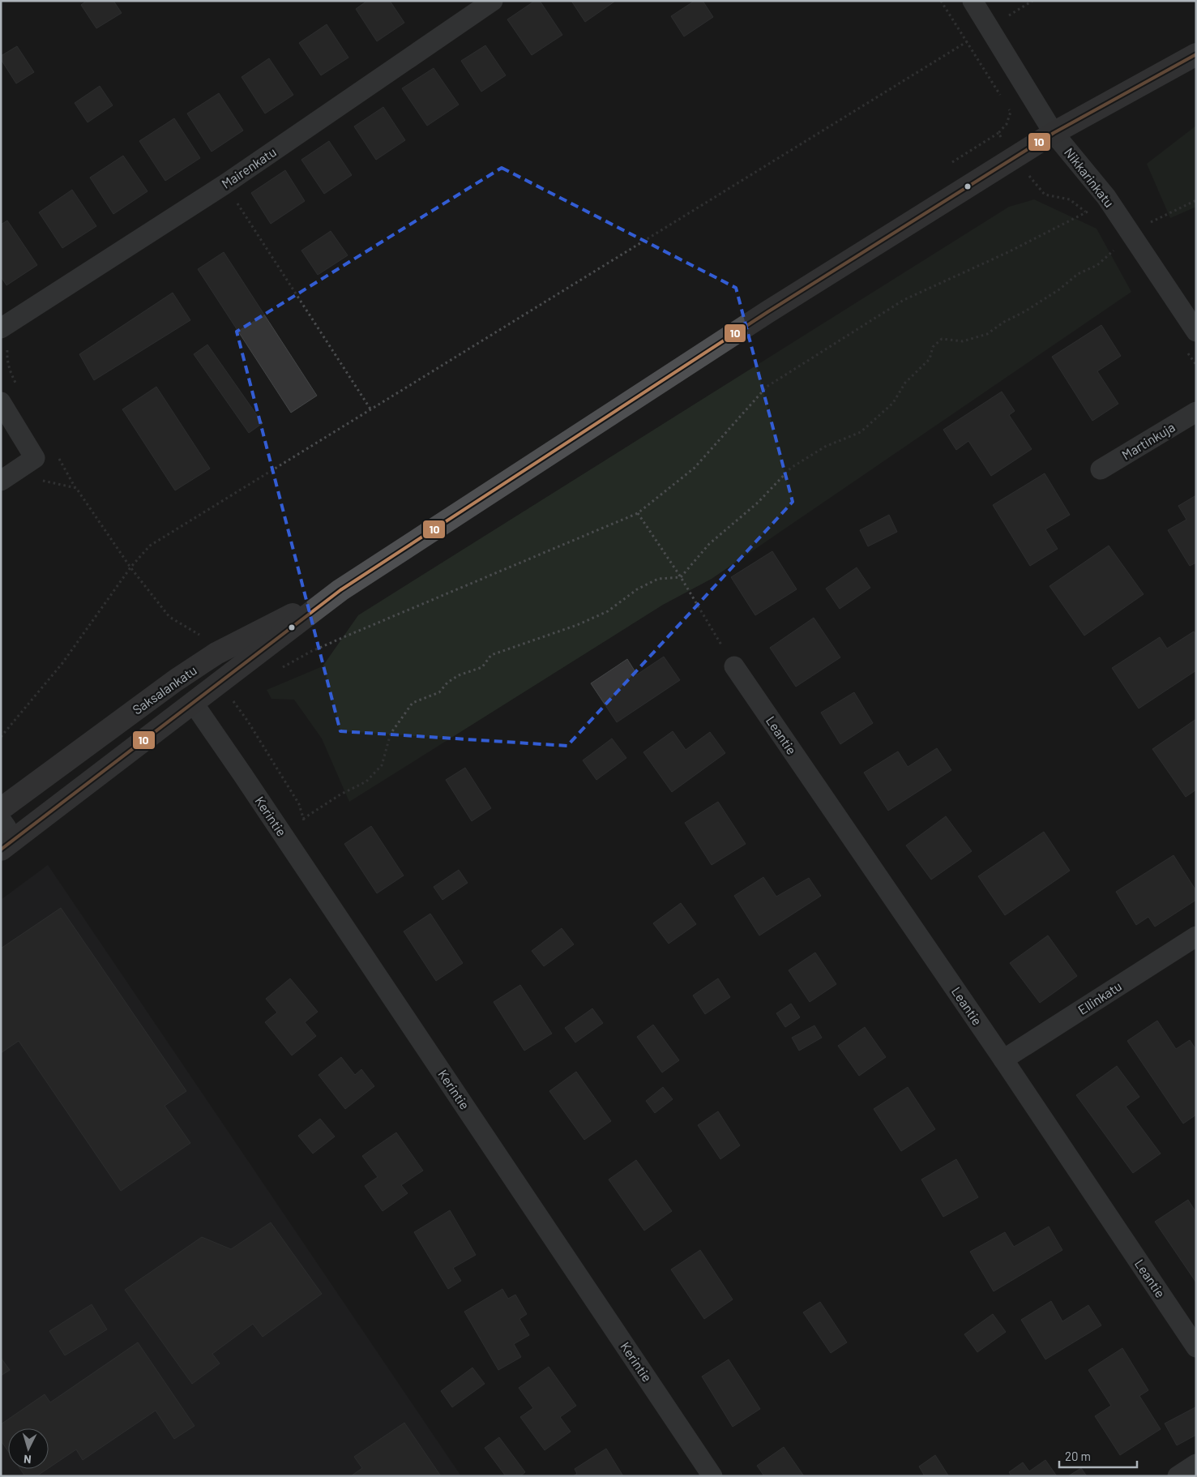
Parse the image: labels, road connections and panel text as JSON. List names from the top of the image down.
{
  "streets": {
    "main road": ["Saksalankatu"],
    "street": [
      "Mairenkatu",
      "Nikkarinkatu",
      "Martinkuja",
      "Leantie",
      "Kerintie",
      "Ellinkatu"
    ]
  },
  "crossings": [
    ["Nikkarinkatu", "Saksalankatu"],
    ["Saksalankatu", "Kerintie"],
    ["Leantie", "Ellinkatu"]
  ],
  "lines": ["transit line 10"],
  "scale_bar": "20 m",
  "north": "bottom"
}
